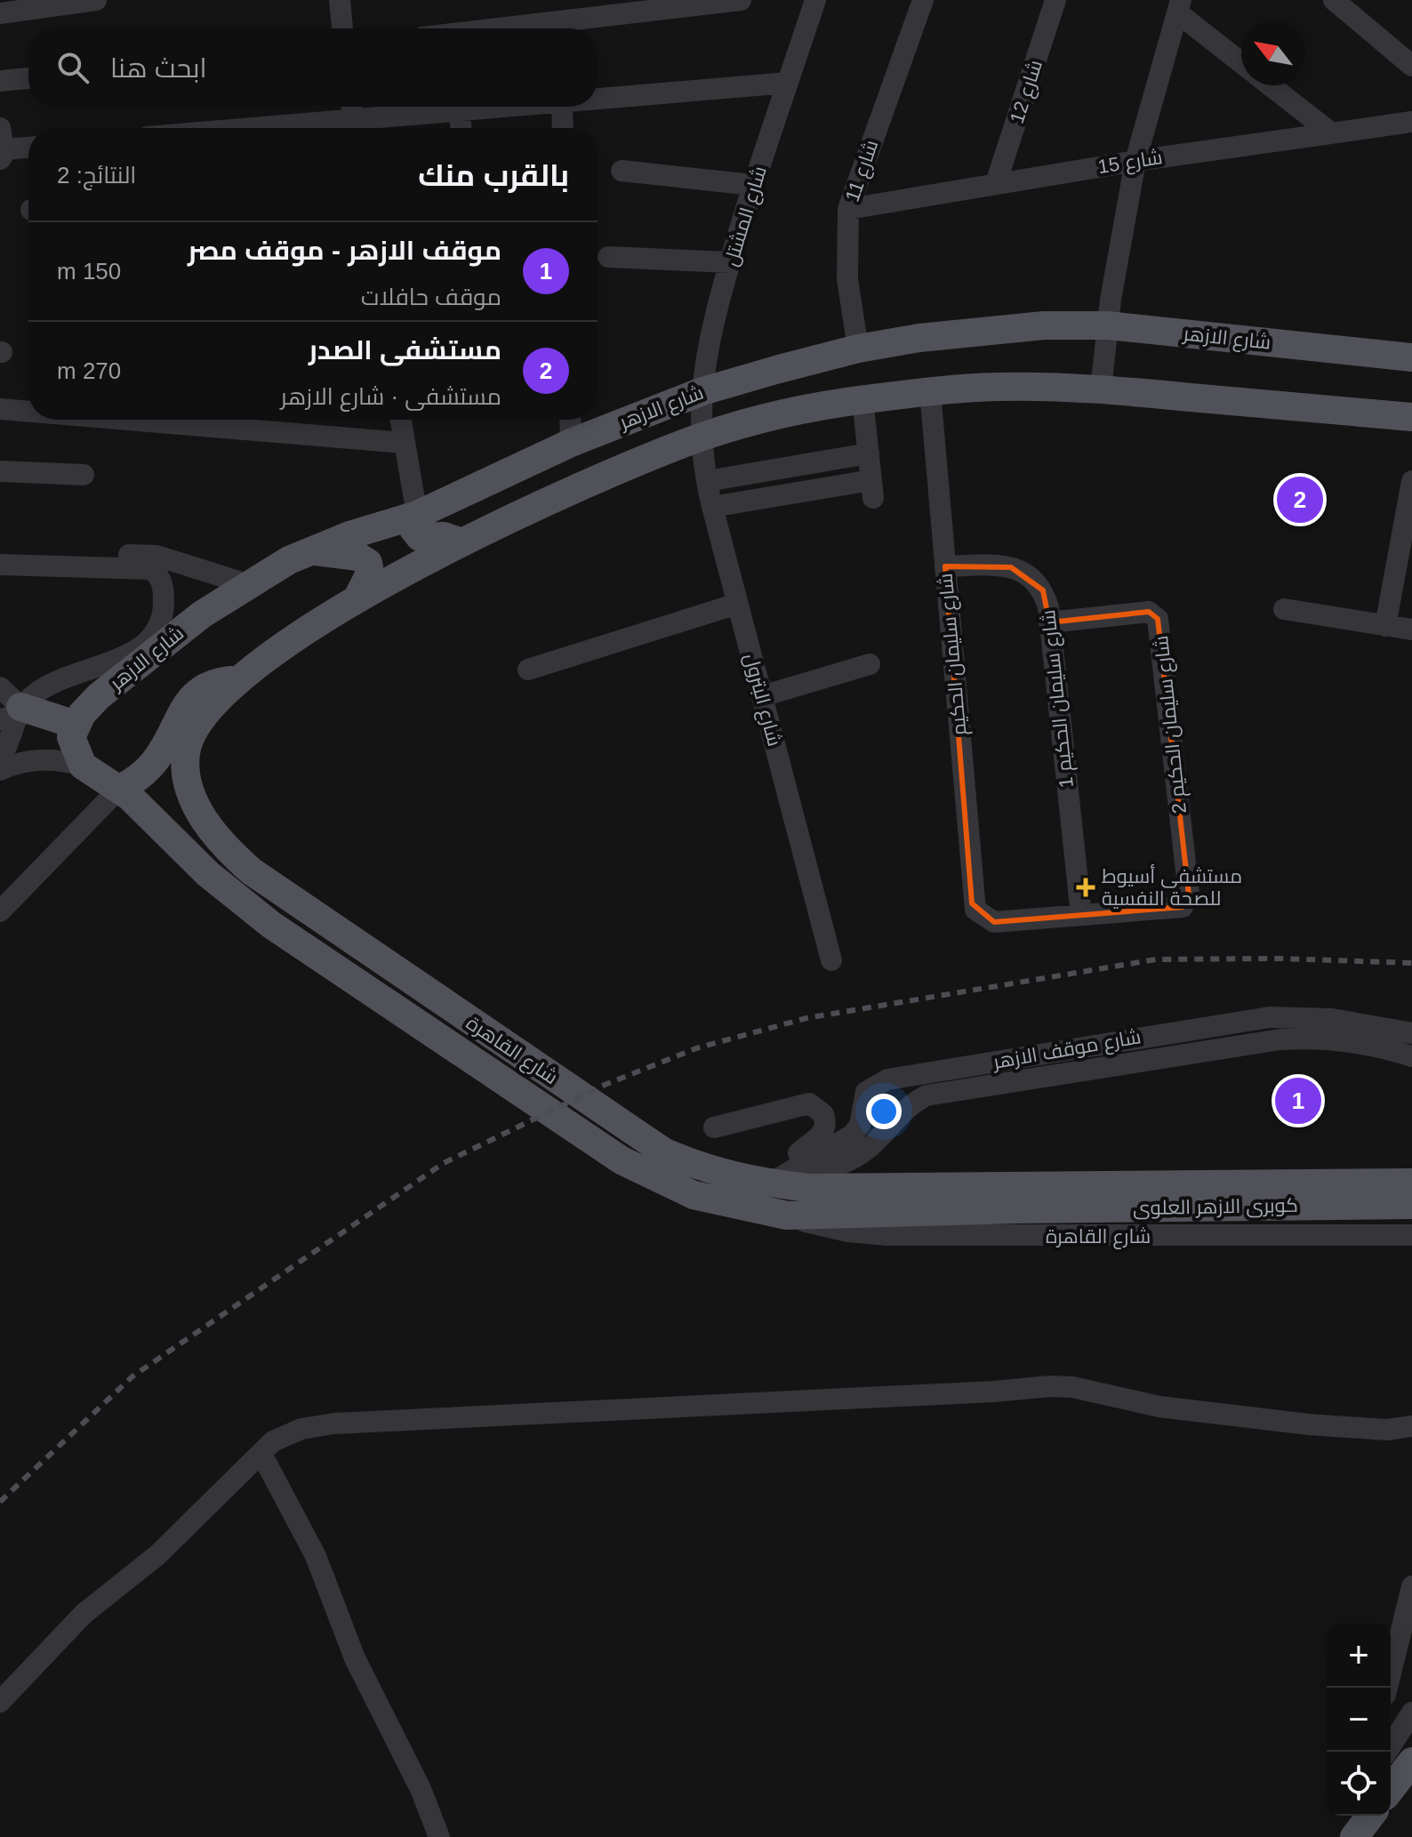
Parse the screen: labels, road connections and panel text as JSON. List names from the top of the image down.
{
  "streets": {
    "main road": ["شارع الازهر", "شارع القاهرة", "كوبرى الازهر العلوى"],
    "street": [
      "شارع 12",
      "شارع 15",
      "شارع 11",
      "شارع المشتل",
      "شارع سليمان الحكيم",
      "شارع سليمان الحكيم 1",
      "شارع البترول",
      "شارع سليمان الحكيم 2",
      "شارع موقف الازهر"
    ]
  },
  "crossings": [
    ["شارع 12", "شارع 15"],
    ["شارع 15", "شارع 11"],
    ["شارع 11", "شارع الازهر"],
    ["شارع المشتل", "شارع الازهر"],
    ["شارع المشتل", "شارع البترول"],
    ["شارع سليمان الحكيم", "شارع سليمان الحكيم 1"],
    ["شارع سليمان الحكيم", "شارع سليمان الحكيم 2"],
    ["شارع سليمان الحكيم 1", "شارع سليمان الحكيم 2"],
    ["شارع موقف الازهر", "شارع القاهرة"],
    ["شارع القاهرة", "كوبرى الازهر العلوى"]
  ],
  "places": {
    "health": ["مستشفى أسيوط للصحة النفسية"]
  },
  "north": "top left",
  "page": {
    "search": "ابحث هنا",
    "heading": ["بالقرب منك", "النتائج: 2"],
    "list": [
      {
        "mark": "1",
        "name": "موقف الازهر - موقف مصر",
        "note": "موقف حافلات",
        "value": "150 m"
      },
      {
        "mark": "2",
        "name": "مستشفى الصدر",
        "note": "مستشفى · شارع الازهر",
        "value": "270 m"
      }
    ],
    "pins": ["2", "1"],
    "map_buttons": ["+", "−"]
  }
}
